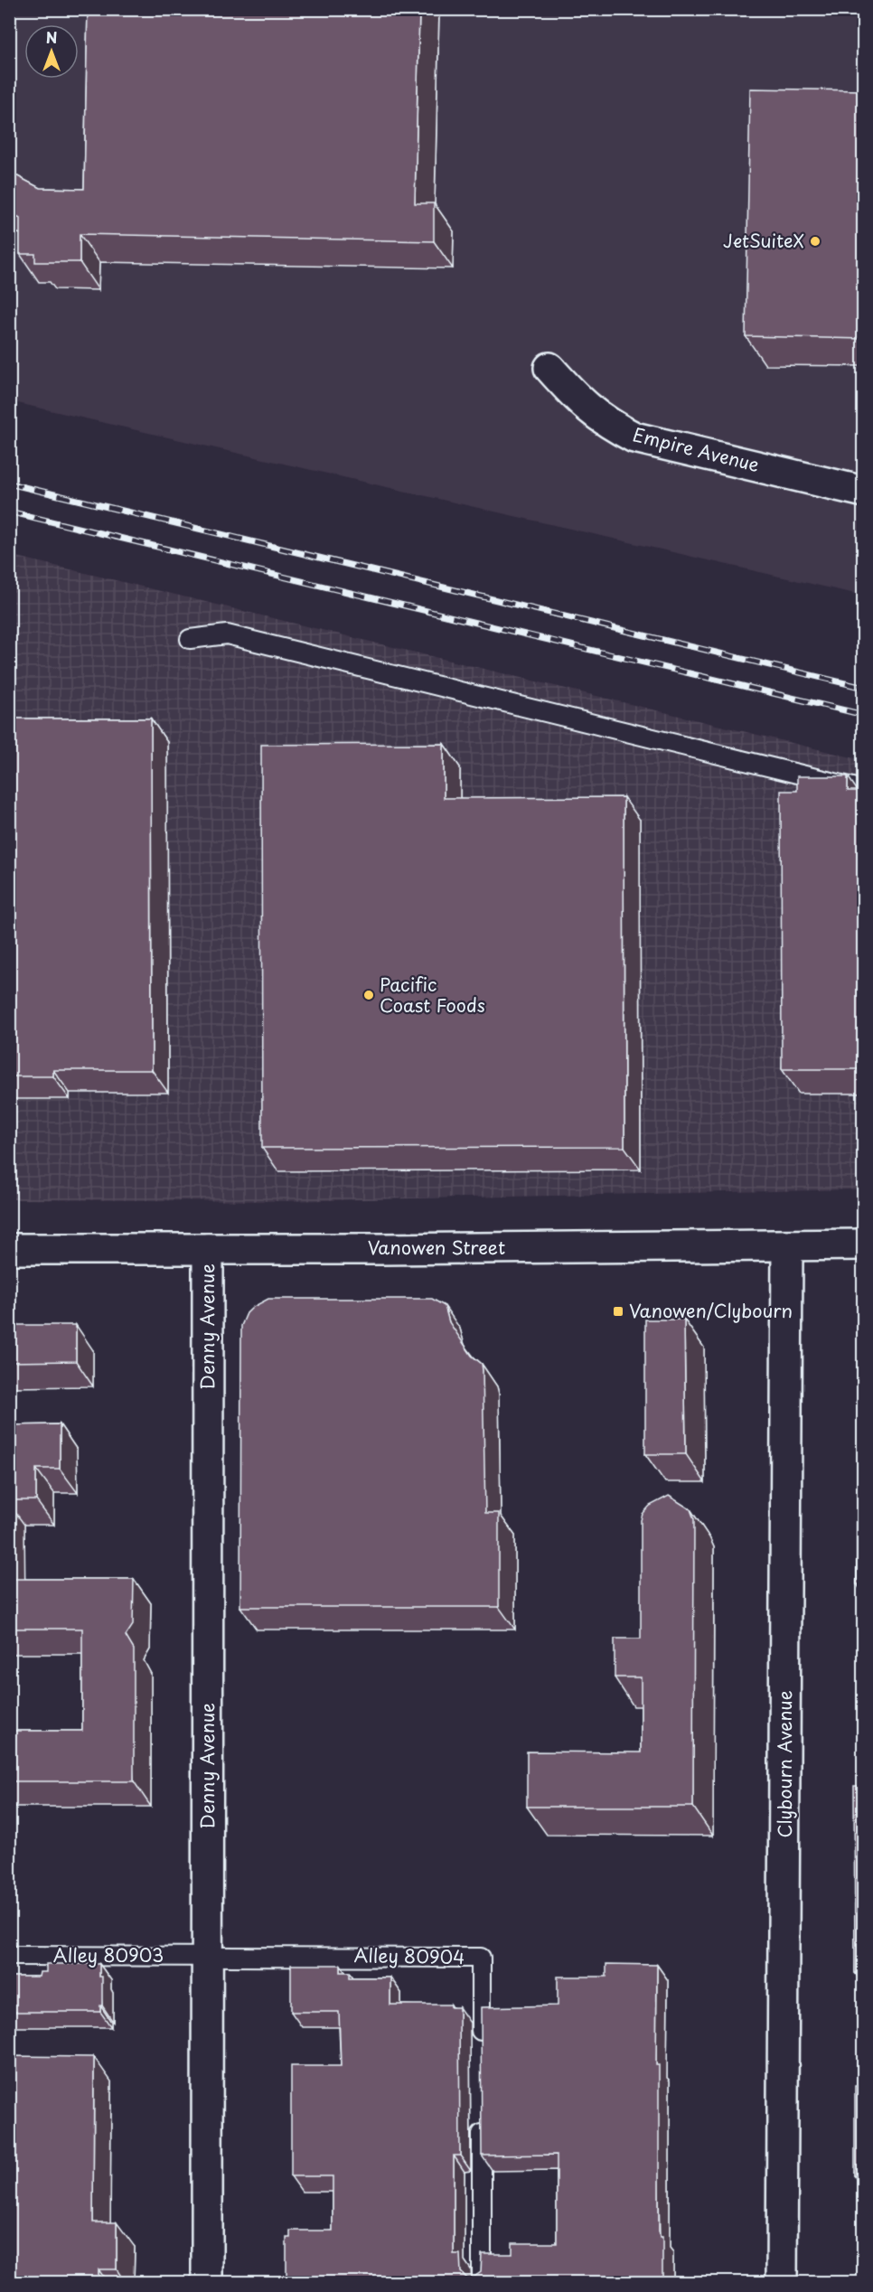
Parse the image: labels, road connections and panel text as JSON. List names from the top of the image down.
{
  "streets": {
    "street": [
      "Empire Avenue",
      "Vanowen Street",
      "Denny Avenue",
      "Clybourn Avenue"
    ],
    "lane": ["Alley 80903", "Alley 80904"]
  },
  "crossings": [
    ["Vanowen Street", "Denny Avenue"],
    ["Vanowen Street", "Clybourn Avenue"],
    ["Denny Avenue", "Alley 80903"],
    ["Denny Avenue", "Alley 80904"],
    ["Alley 80903", "Alley 80904"]
  ],
  "places": {
    "other": ["JetSuiteX", "Pacific Coast Foods"],
    "transit": ["Vanowen/Clybourn"]
  },
  "north": "top"
}
